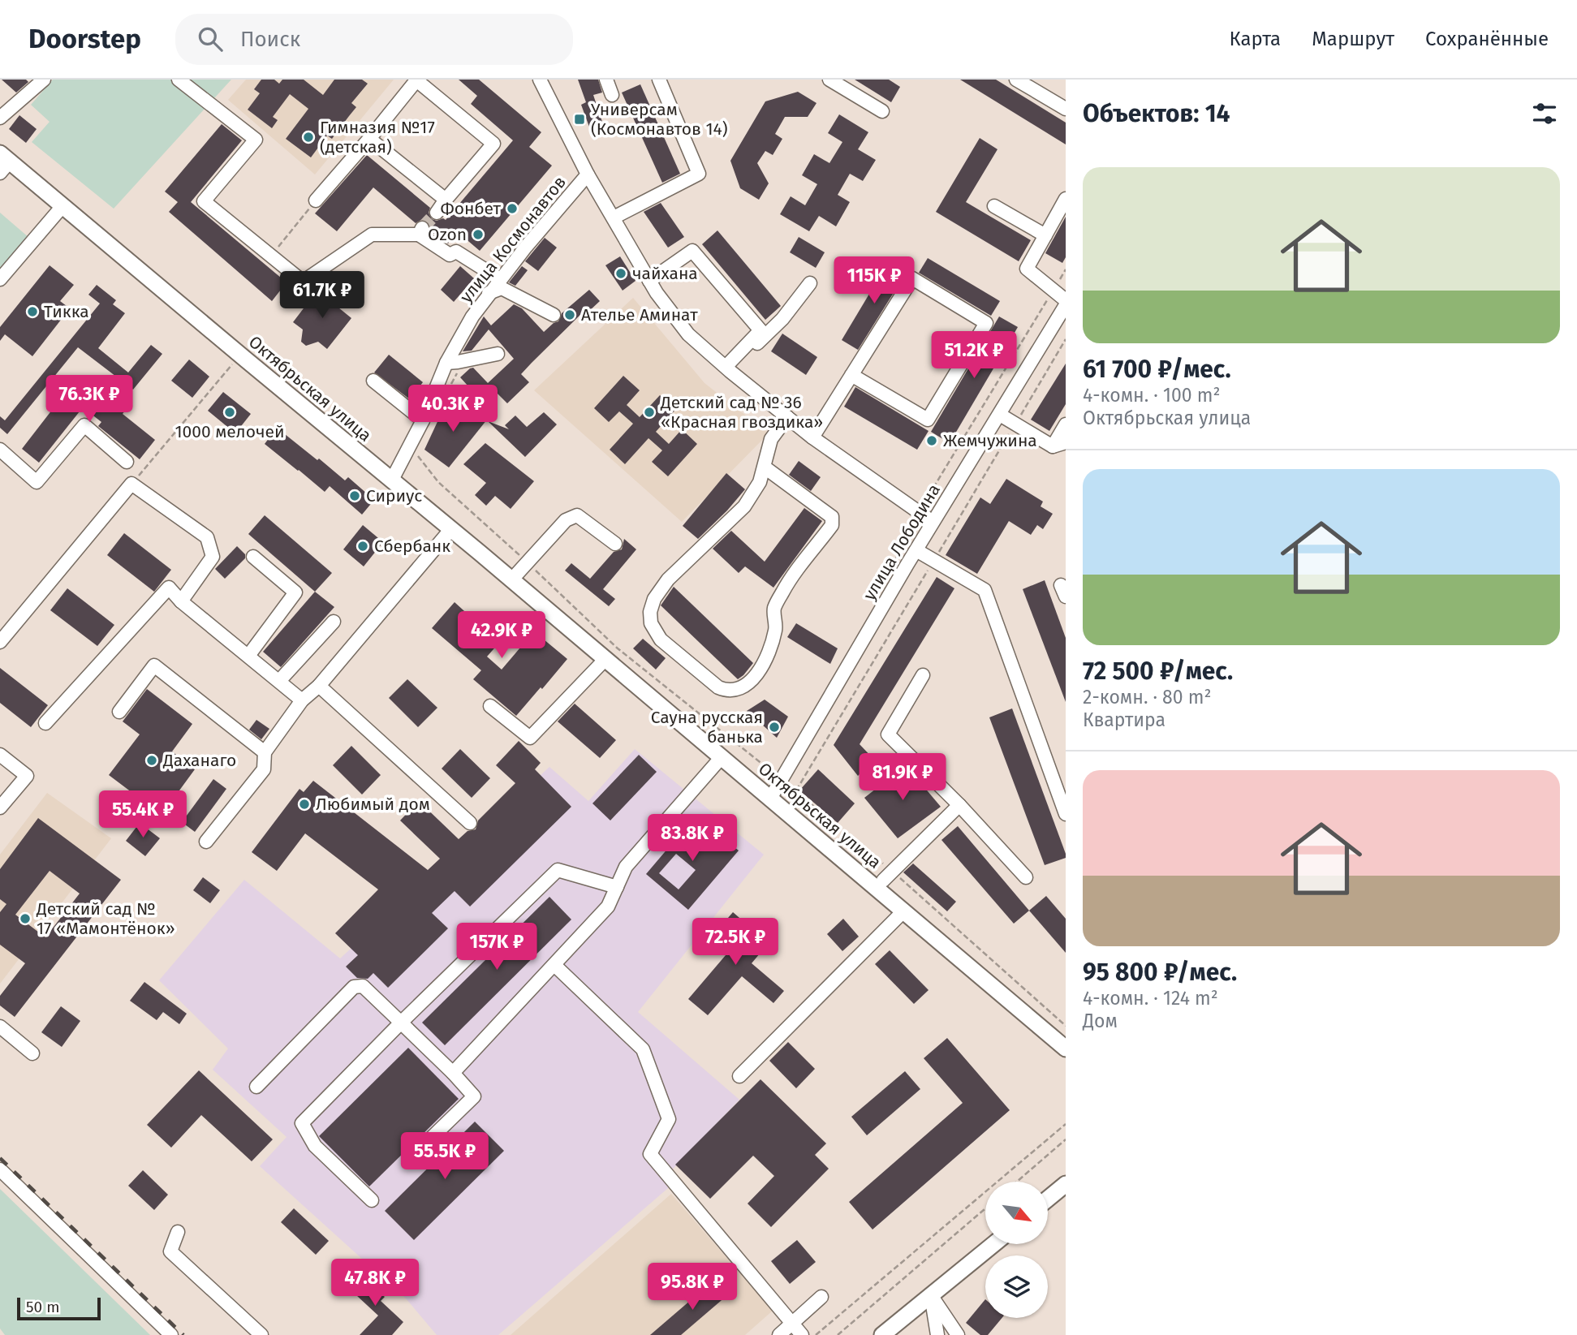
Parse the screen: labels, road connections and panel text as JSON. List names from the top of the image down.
{
  "streets": {
    "main road": ["Октябрьская улица"],
    "street": ["улица Космонавтов", "улица Лободина"]
  },
  "crossings": [
    ["улица Космонавтов", "Октябрьская улица"],
    ["улица Космонавтов", "улица Лободина"],
    ["Октябрьская улица", "улица Лободина"]
  ],
  "places": {
    "transit": ["Универсам (Космонавтов 14)"],
    "other": [
      "Гимназия №17 (детская)",
      "Фонбет",
      "Ozon",
      "чайхана",
      "Тикка",
      "Ателье Аминат",
      "1000 мелочей",
      "Детский сад № 36 «Красная гвоздика»",
      "Жемчужина",
      "Сириус",
      "Сбербанк",
      "Сауна русская банька",
      "Даханаго",
      "Любимый дом",
      "Детский сад № 17 «Мамонтёнок»"
    ]
  },
  "scale_bar": "50 m",
  "north": "bottom right",
  "page": {
    "header": "Doorstep",
    "search": "Поиск",
    "nav": ["Карта", "Маршрут", "Сохранённые"],
    "heading": "Объектов: 14",
    "list": [
      {
        "name": "61 700 ₽/мес.",
        "note": "4-комн. · 100 m² · Октябрьская улица"
      },
      {
        "name": "72 500 ₽/мес.",
        "note": "2-комн. · 80 m² · Квартира"
      },
      {
        "name": "95 800 ₽/мес.",
        "note": "4-комн. · 124 m² · Дом"
      }
    ],
    "price": [
      "115K ₽",
      "61.7K ₽",
      "51.2K ₽",
      "76.3K ₽",
      "40.3K ₽",
      "42.9K ₽",
      "81.9K ₽",
      "55.4K ₽",
      "83.8K ₽",
      "72.5K ₽",
      "157K ₽",
      "55.5K ₽",
      "47.8K ₽",
      "95.8K ₽"
    ],
    "scale": "50 m"
  }
}
